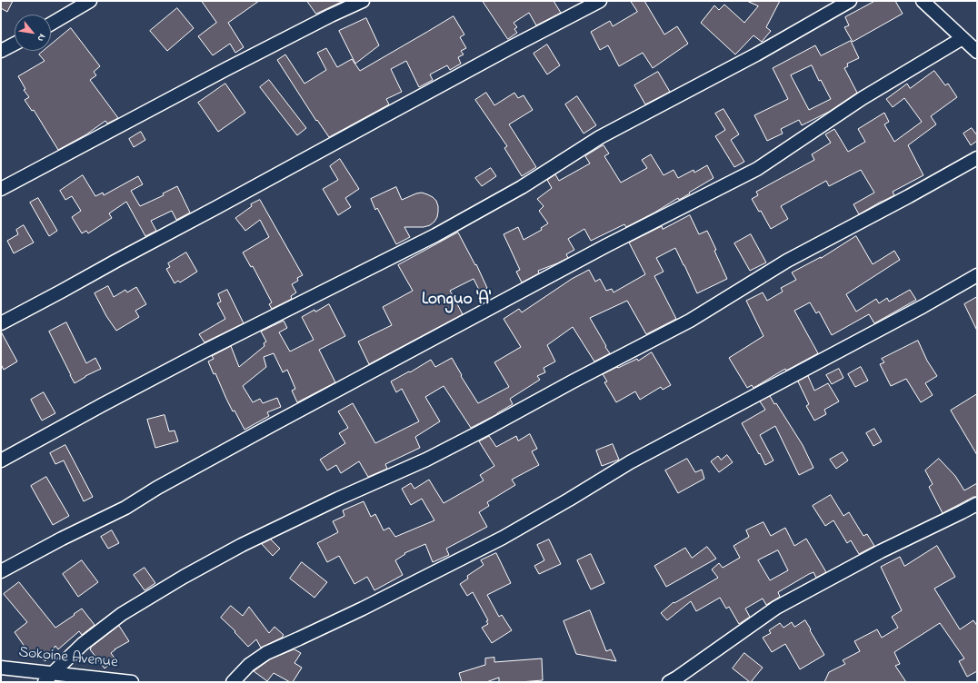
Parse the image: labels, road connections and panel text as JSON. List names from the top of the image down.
{
  "streets": {
    "street": ["Sokoine Avenue"]
  },
  "districts": ["Longuo 'A'"],
  "north": "bottom right"
}
